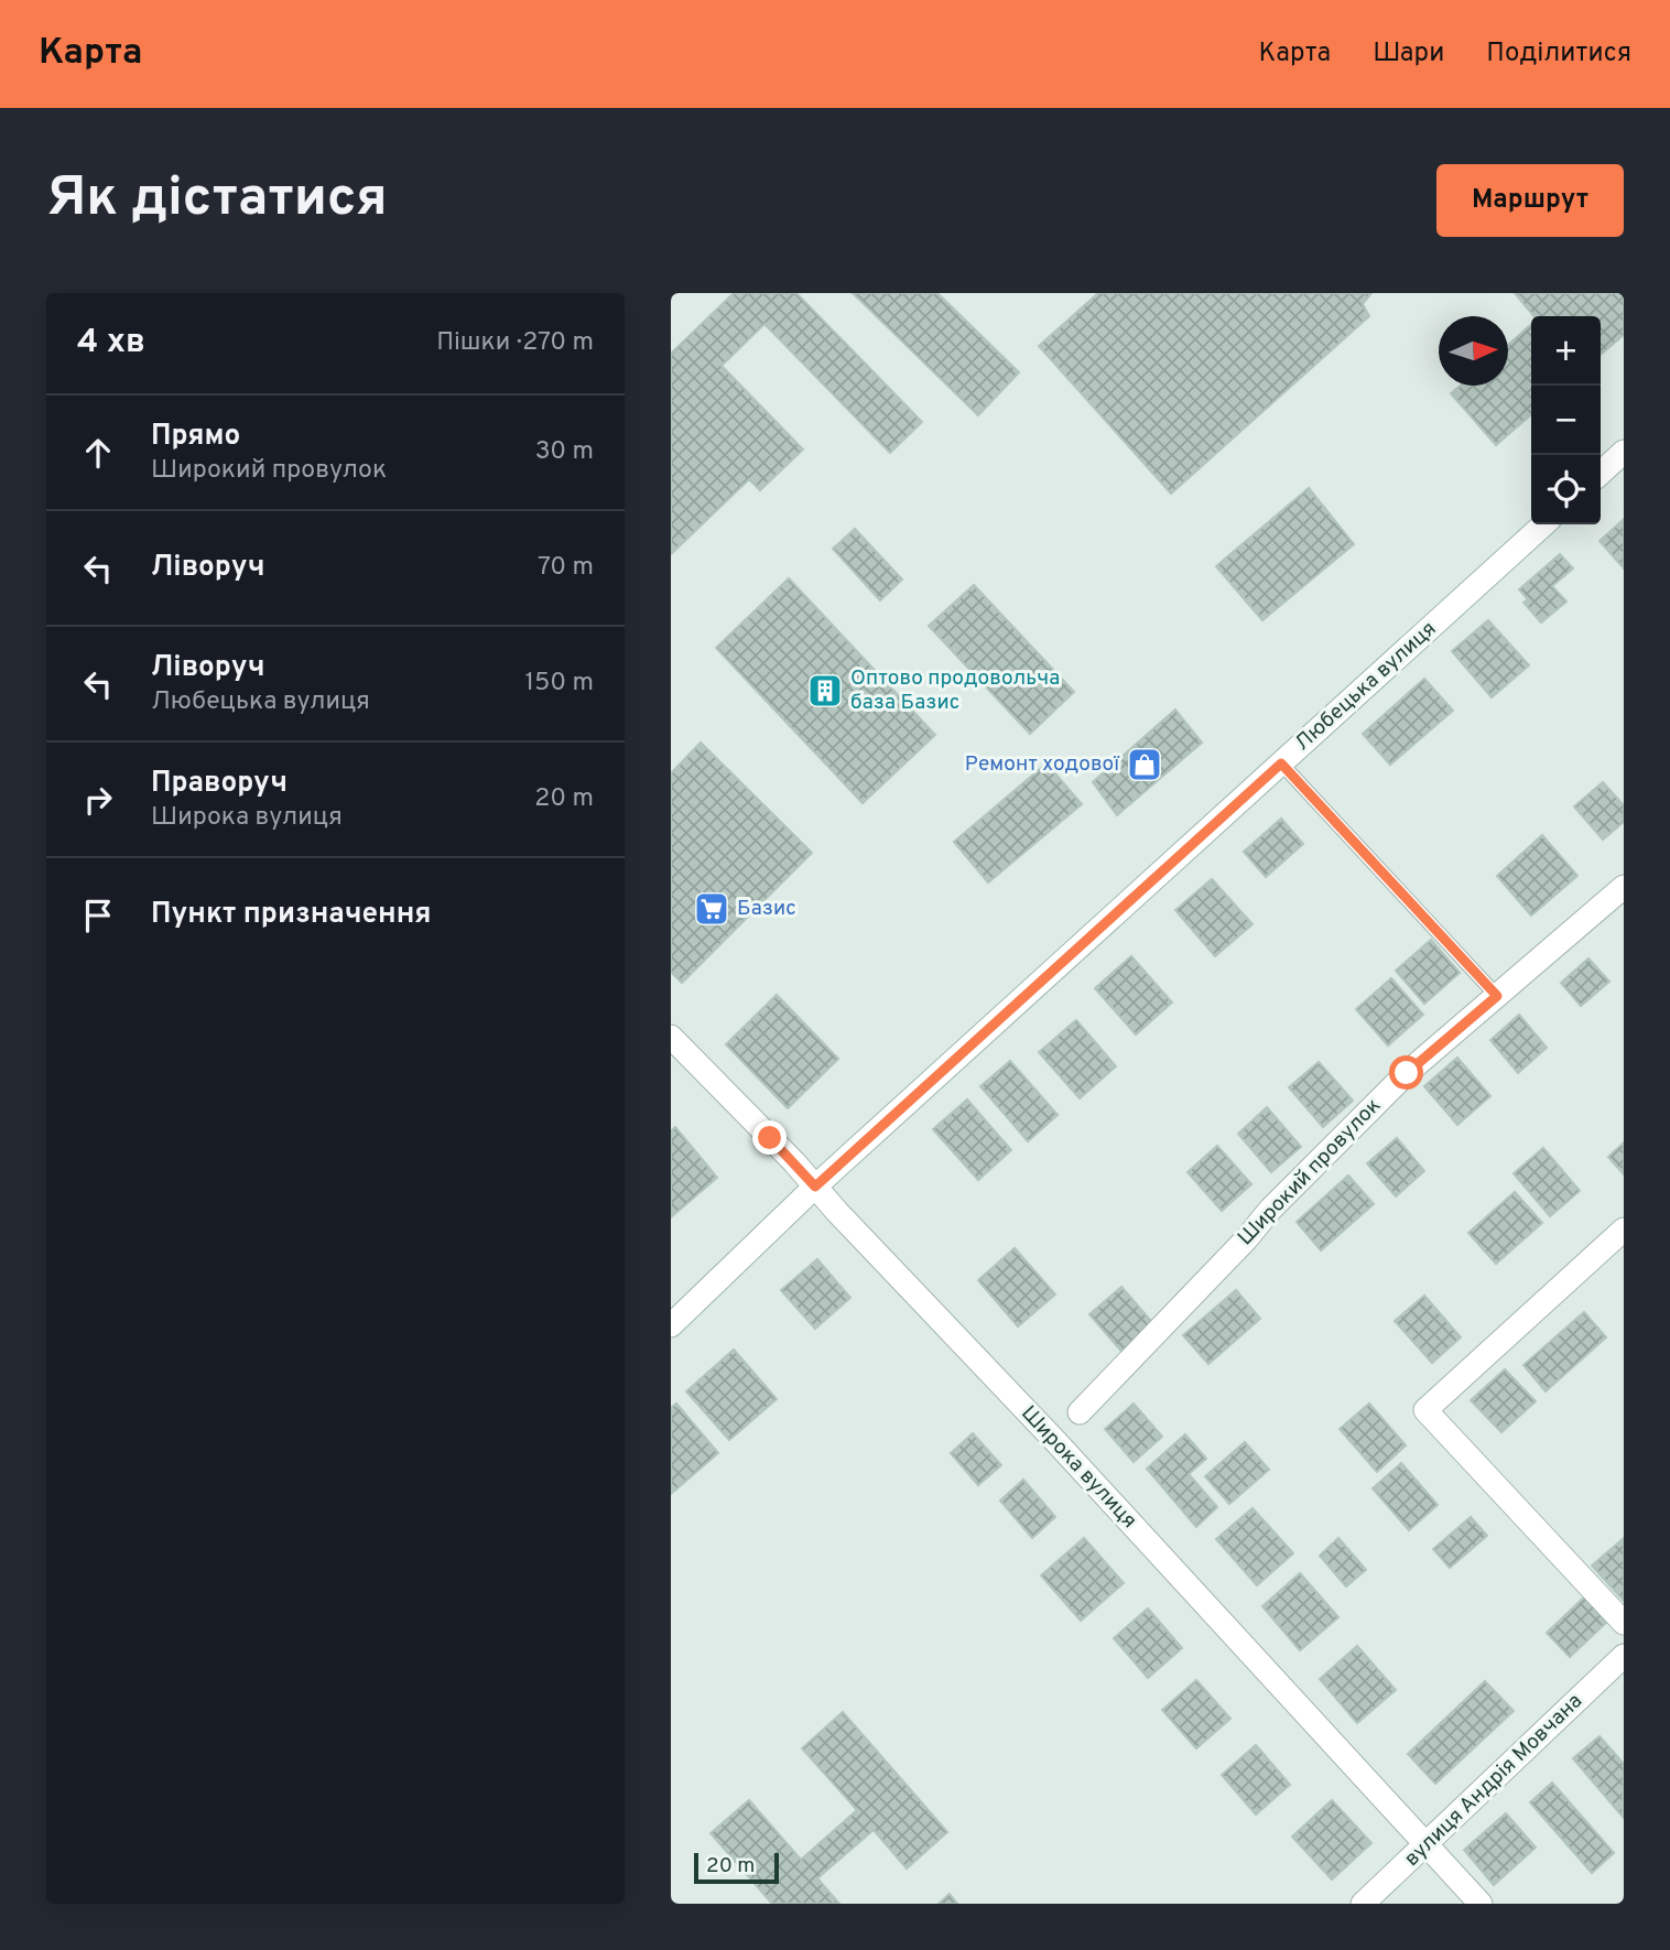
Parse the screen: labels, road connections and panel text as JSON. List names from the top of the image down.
{
  "streets": {
    "street": [
      "Любецька вулиця",
      "Широкий провулок",
      "Широка вулиця",
      "вулиця Андрія Мовчана"
    ]
  },
  "crossings": [
    ["Любецька вулиця", "Широка вулиця"],
    ["Широка вулиця", "вулиця Андрія Мовчана"]
  ],
  "places": {
    "building": ["Оптово продовольча база Базис"],
    "shop": ["Ремонт ходової"],
    "supermarket": ["Базис"]
  },
  "scale_bar": "20 m",
  "north": "right",
  "page": {
    "header": "Карта",
    "nav": ["Карта", "Шари", "Поділитися"],
    "buttons": "Маршрут",
    "title": "Як дістатися",
    "heading": ["4 хв", "Пішки · 270 m"],
    "map_buttons": ["+", "−"],
    "list": [
      ["Прямо", "Широкий провулок", "30 m"],
      ["Ліворуч", "70 m"],
      ["Ліворуч", "Любецька вулиця", "150 m"],
      ["Праворуч", "Широка вулиця", "20 m"],
      "Пункт призначення"
    ],
    "scale": "20 m"
  }
}
